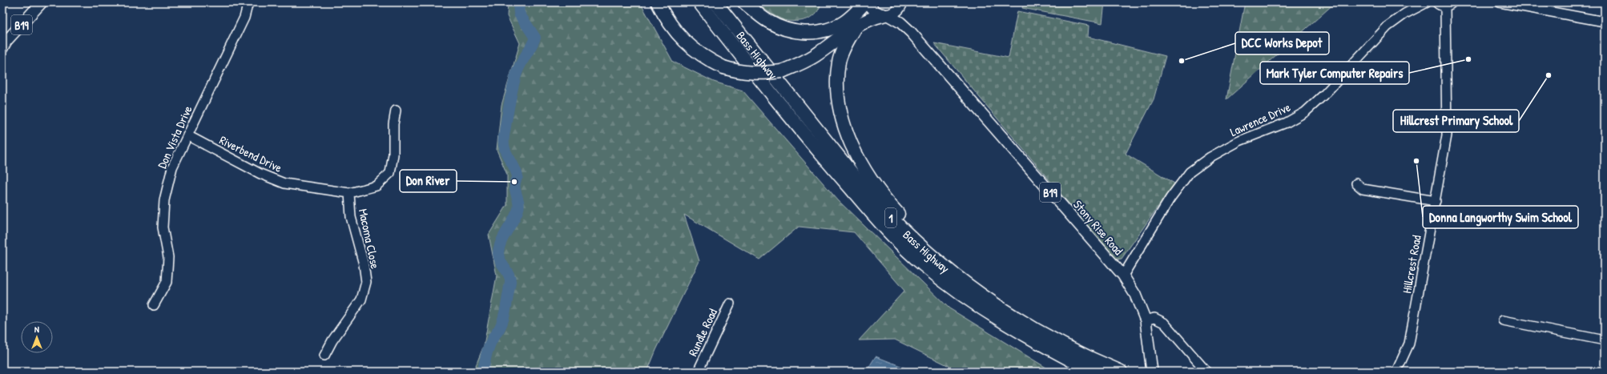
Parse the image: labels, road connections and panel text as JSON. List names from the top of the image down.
{
  "streets": {
    "highway": ["Bass Highway", "1"],
    "main road": ["B19", "Stony Rise Road"],
    "street": [
      "Lawrence Drive",
      "Don Vista Drive",
      "Riverbend Drive",
      "Macoma Close",
      "Hillcrest Road",
      "Rundle Road"
    ]
  },
  "crossings": [
    ["B19", "Stony Rise Road"],
    ["Lawrence Drive", "Stony Rise Road"],
    ["Don Vista Drive", "Riverbend Drive"],
    ["Riverbend Drive", "Macoma Close"]
  ],
  "places": [
    "Mark Tyler Computer Repairs",
    "DCC Works Depot",
    "Hillcrest Primary School",
    "Donna Langworthy Swim School",
    "Don River"
  ],
  "north": "top"
}
